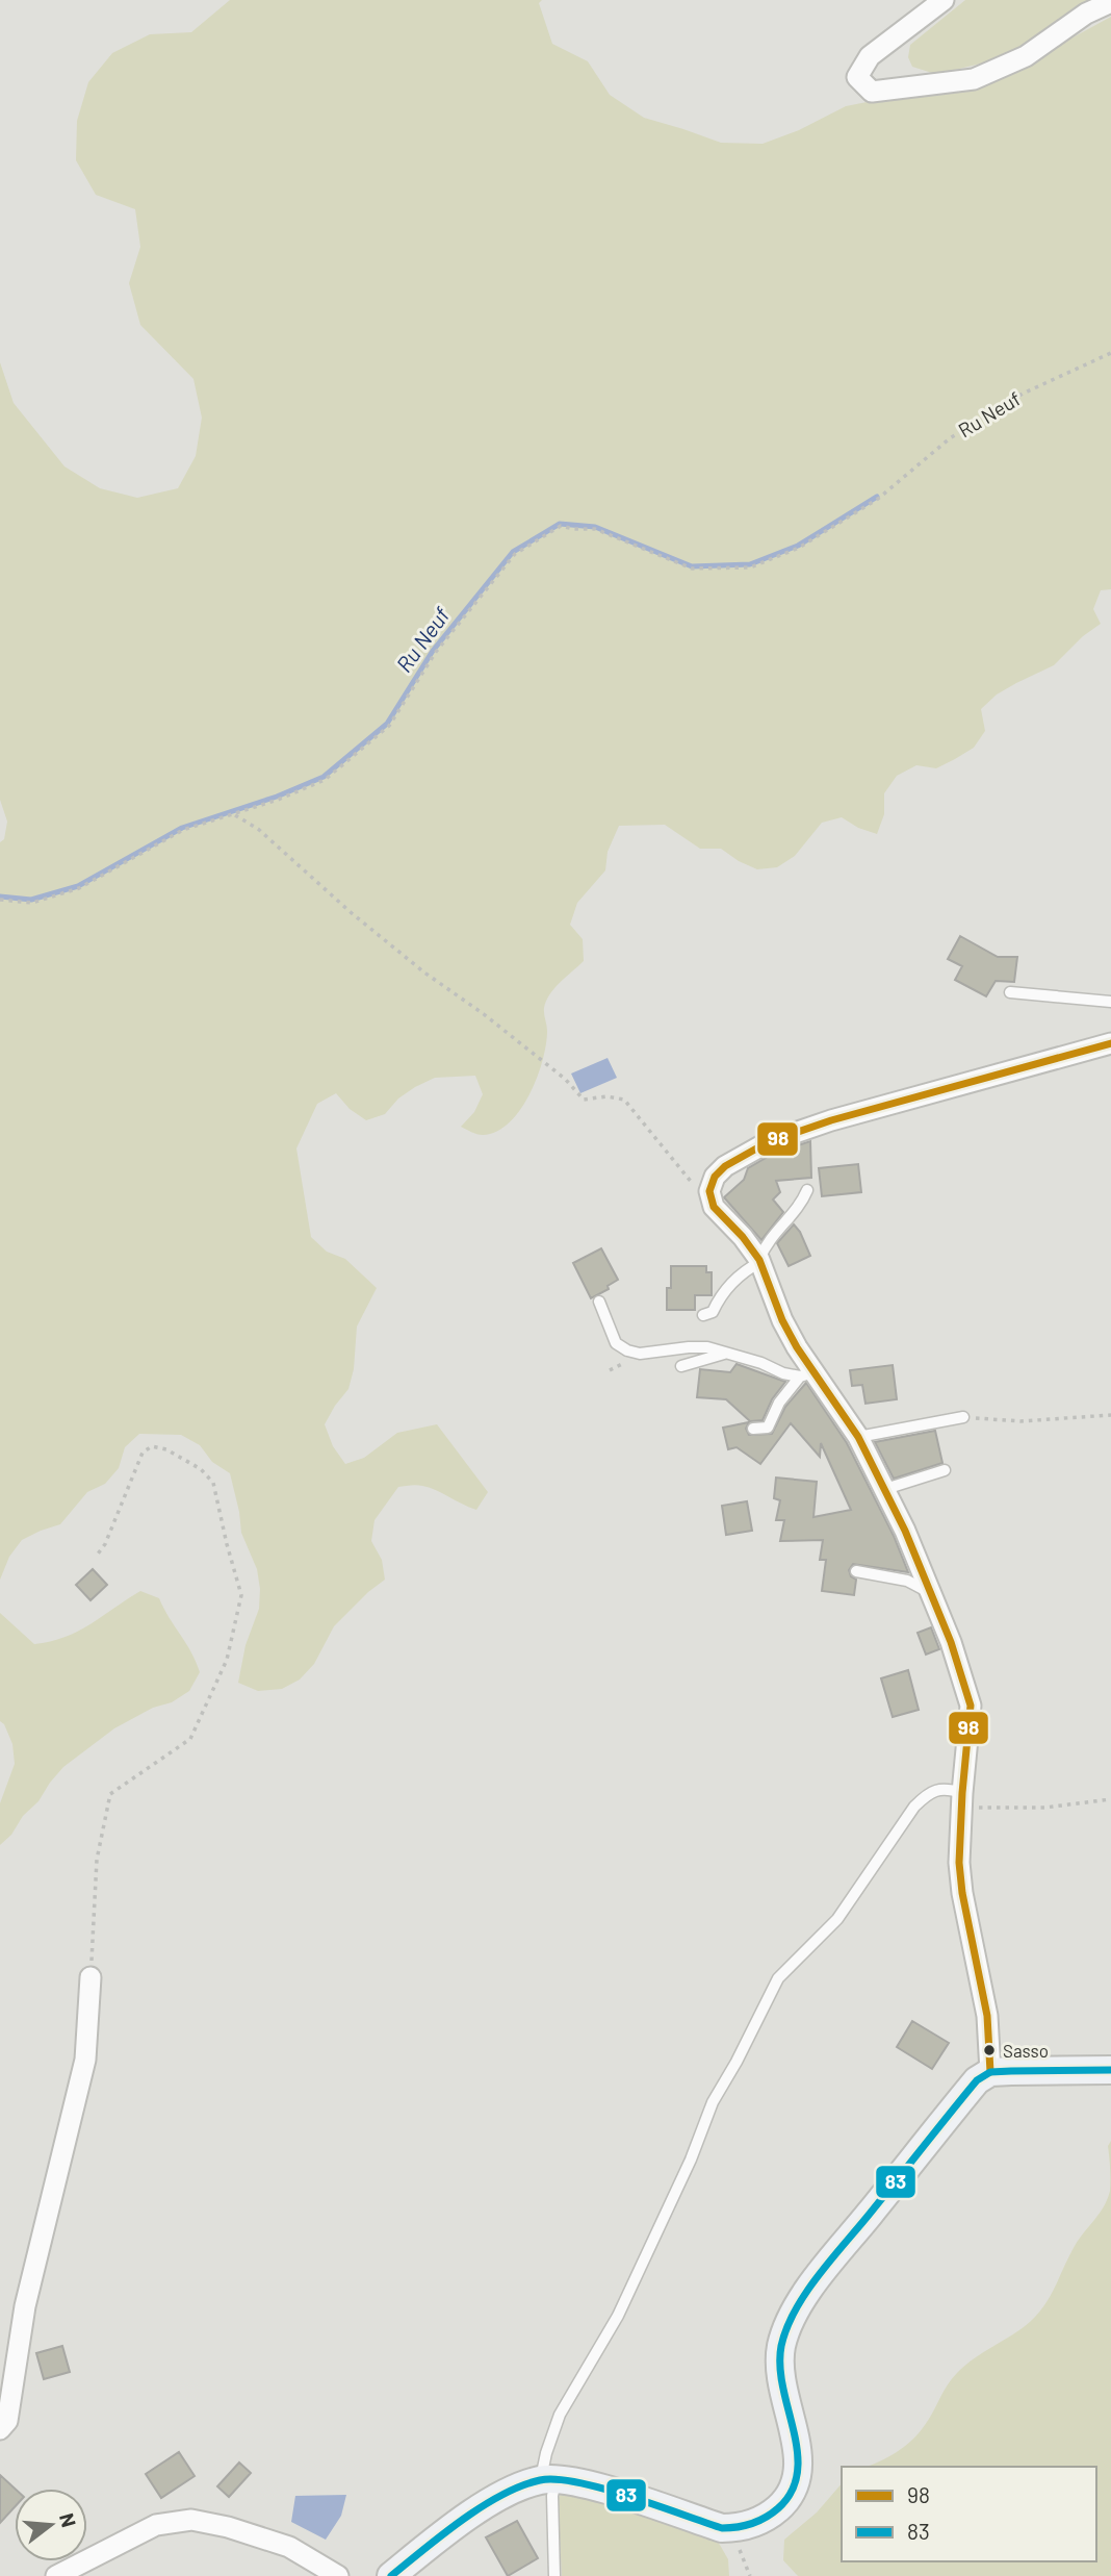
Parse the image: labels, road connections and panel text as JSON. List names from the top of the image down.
{
  "streets": {
    "path": ["Ru Neuf"]
  },
  "water": ["Ru Neuf"],
  "places": ["Sasso"],
  "lines": ["transit line 98", "transit line 83"],
  "legend": ["98", "83"],
  "north": "right"
}
